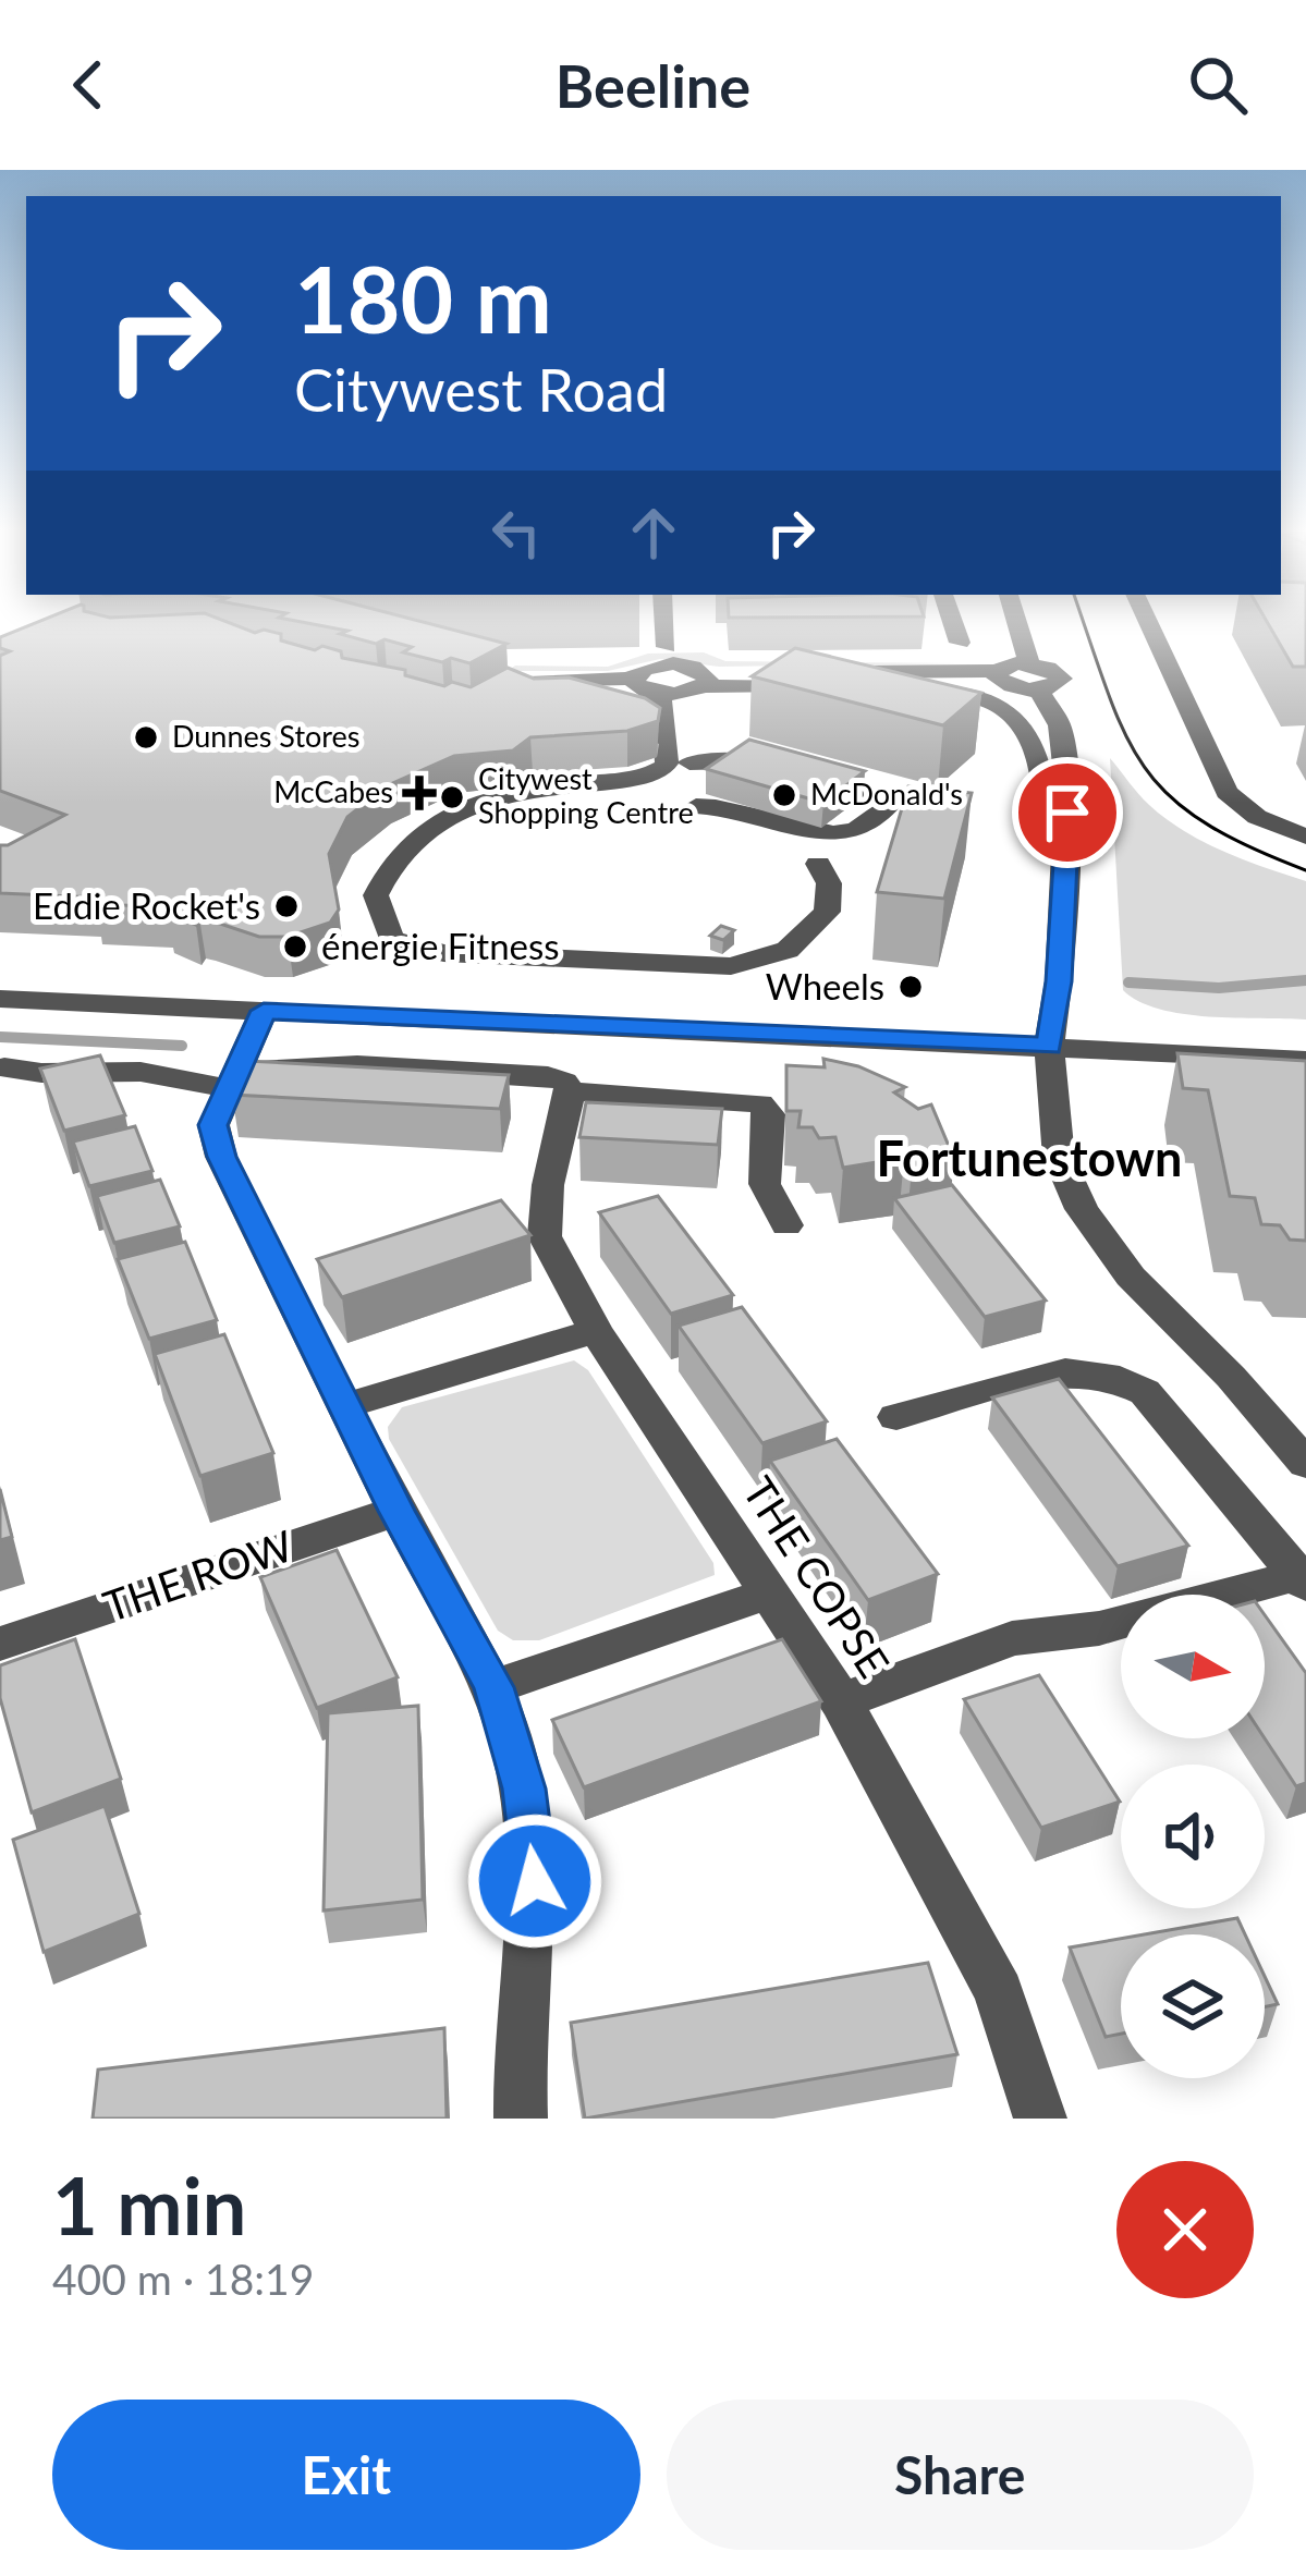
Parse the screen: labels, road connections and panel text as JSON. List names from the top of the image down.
{
  "streets": {
    "street": ["THE ROW", "THE COPSE"]
  },
  "districts": ["Fortunestown"],
  "places": {
    "other": [
      "Dunnes Stores",
      "McDonald's",
      "Citywest Shopping Centre",
      "Eddie Rocket's",
      "énergie Fitness",
      "Wheels"
    ],
    "health": ["McCabes"]
  },
  "north": "right",
  "page": {
    "header": "Beeline",
    "turn": ["180 m", "Citywest Road"],
    "heading": ["1 min", "400 m · 18:19"],
    "buttons": ["Exit", "Share"]
  }
}
